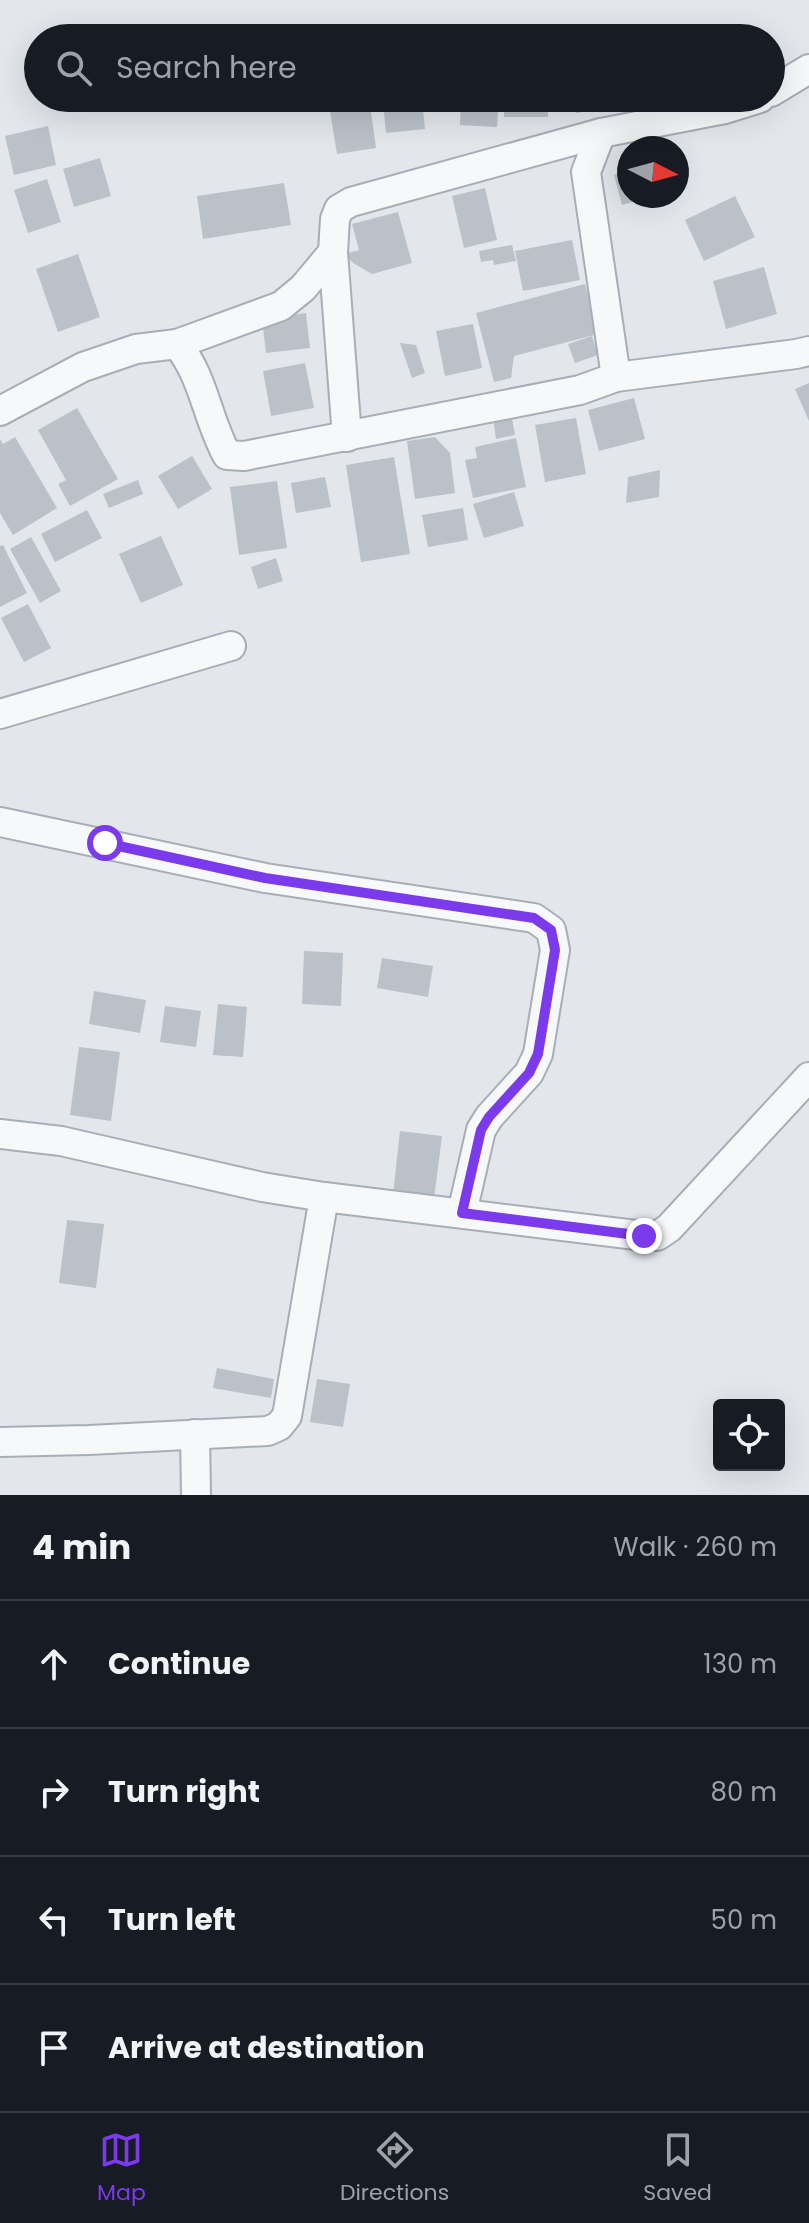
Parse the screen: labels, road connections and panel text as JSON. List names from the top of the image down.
{
  "north": "right",
  "page": {
    "search": "Search here",
    "heading": ["4 min", "Walk · 260 m"],
    "list": [
      ["Continue", "130 m"],
      ["Turn right", "80 m"],
      ["Turn left", "50 m"],
      "Arrive at destination"
    ],
    "nav": ["Map", "Directions", "Saved"]
  }
}
